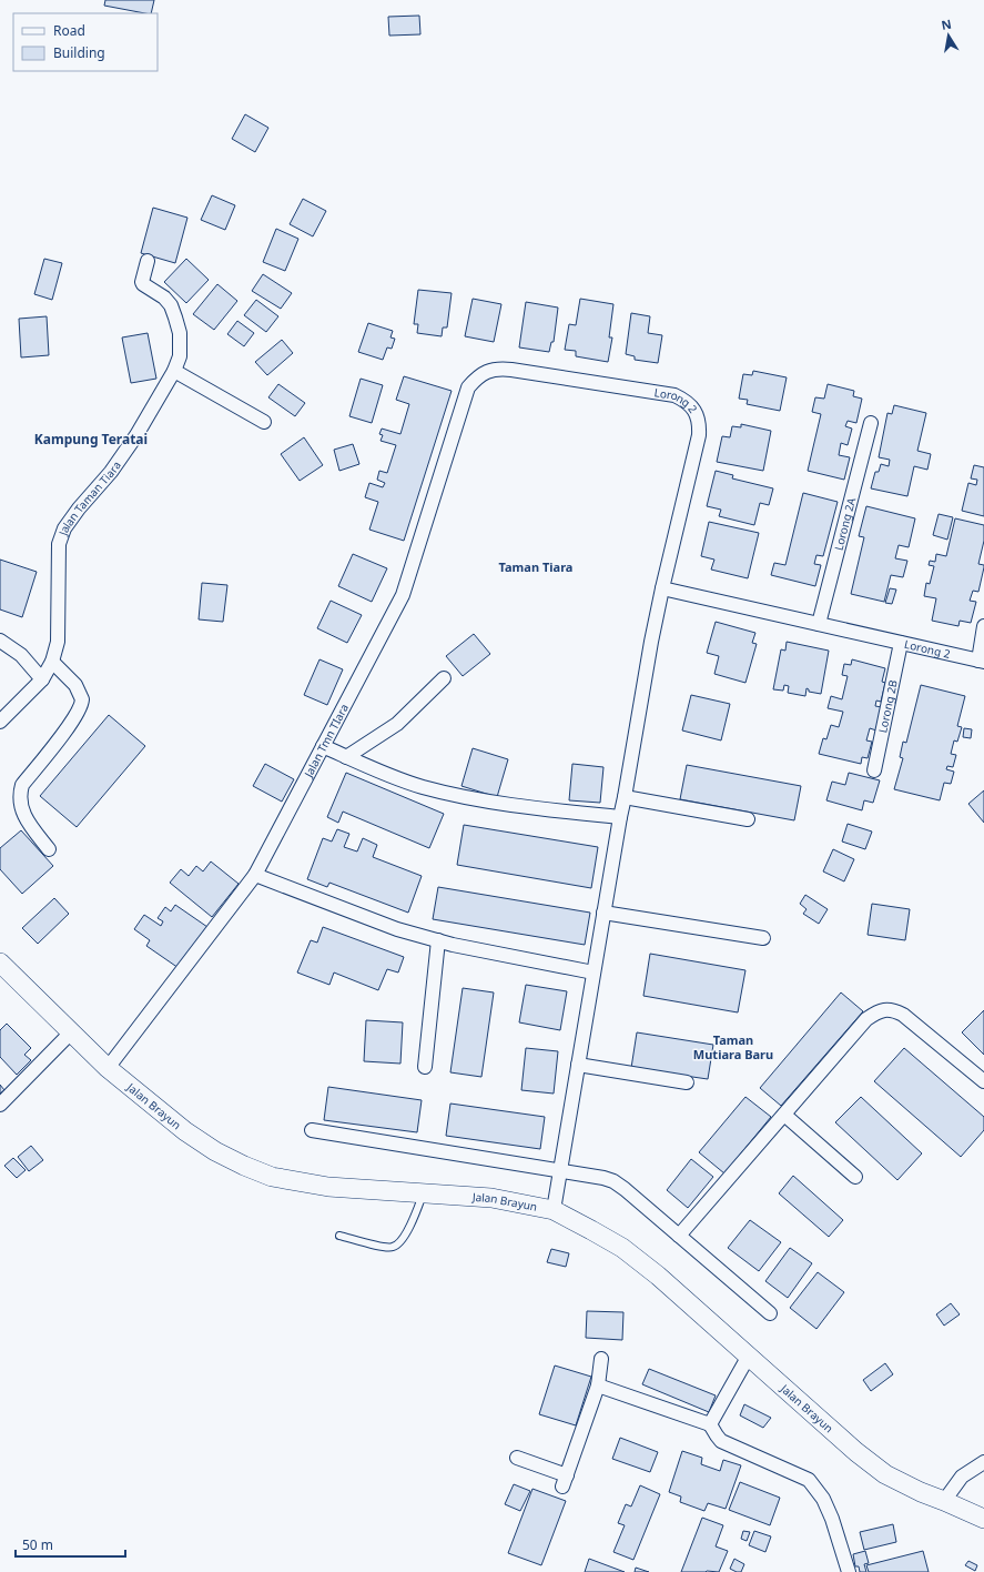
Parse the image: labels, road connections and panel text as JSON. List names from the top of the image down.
{
  "streets": {
    "main road": ["Jalan Brayun"],
    "street": [
      "Lorong 2",
      "Jalan Taman Tiara",
      "Lorong 2A",
      "Lorong 2B",
      "Jalan Tmn TIara"
    ]
  },
  "crossings": [
    ["Lorong 2", "Lorong 2A"],
    ["Lorong 2", "Lorong 2B"],
    ["Lorong 2", "Jalan Tmn TIara"],
    ["Lorong 2", "Jalan Brayun"],
    ["Jalan Tmn TIara", "Jalan Brayun"]
  ],
  "districts": ["Kampung Teratai", "Taman Tiara", "Taman Mutiara Baru"],
  "legend": ["Road", "Building"],
  "scale_bar": "50 m",
  "north": "top"
}
